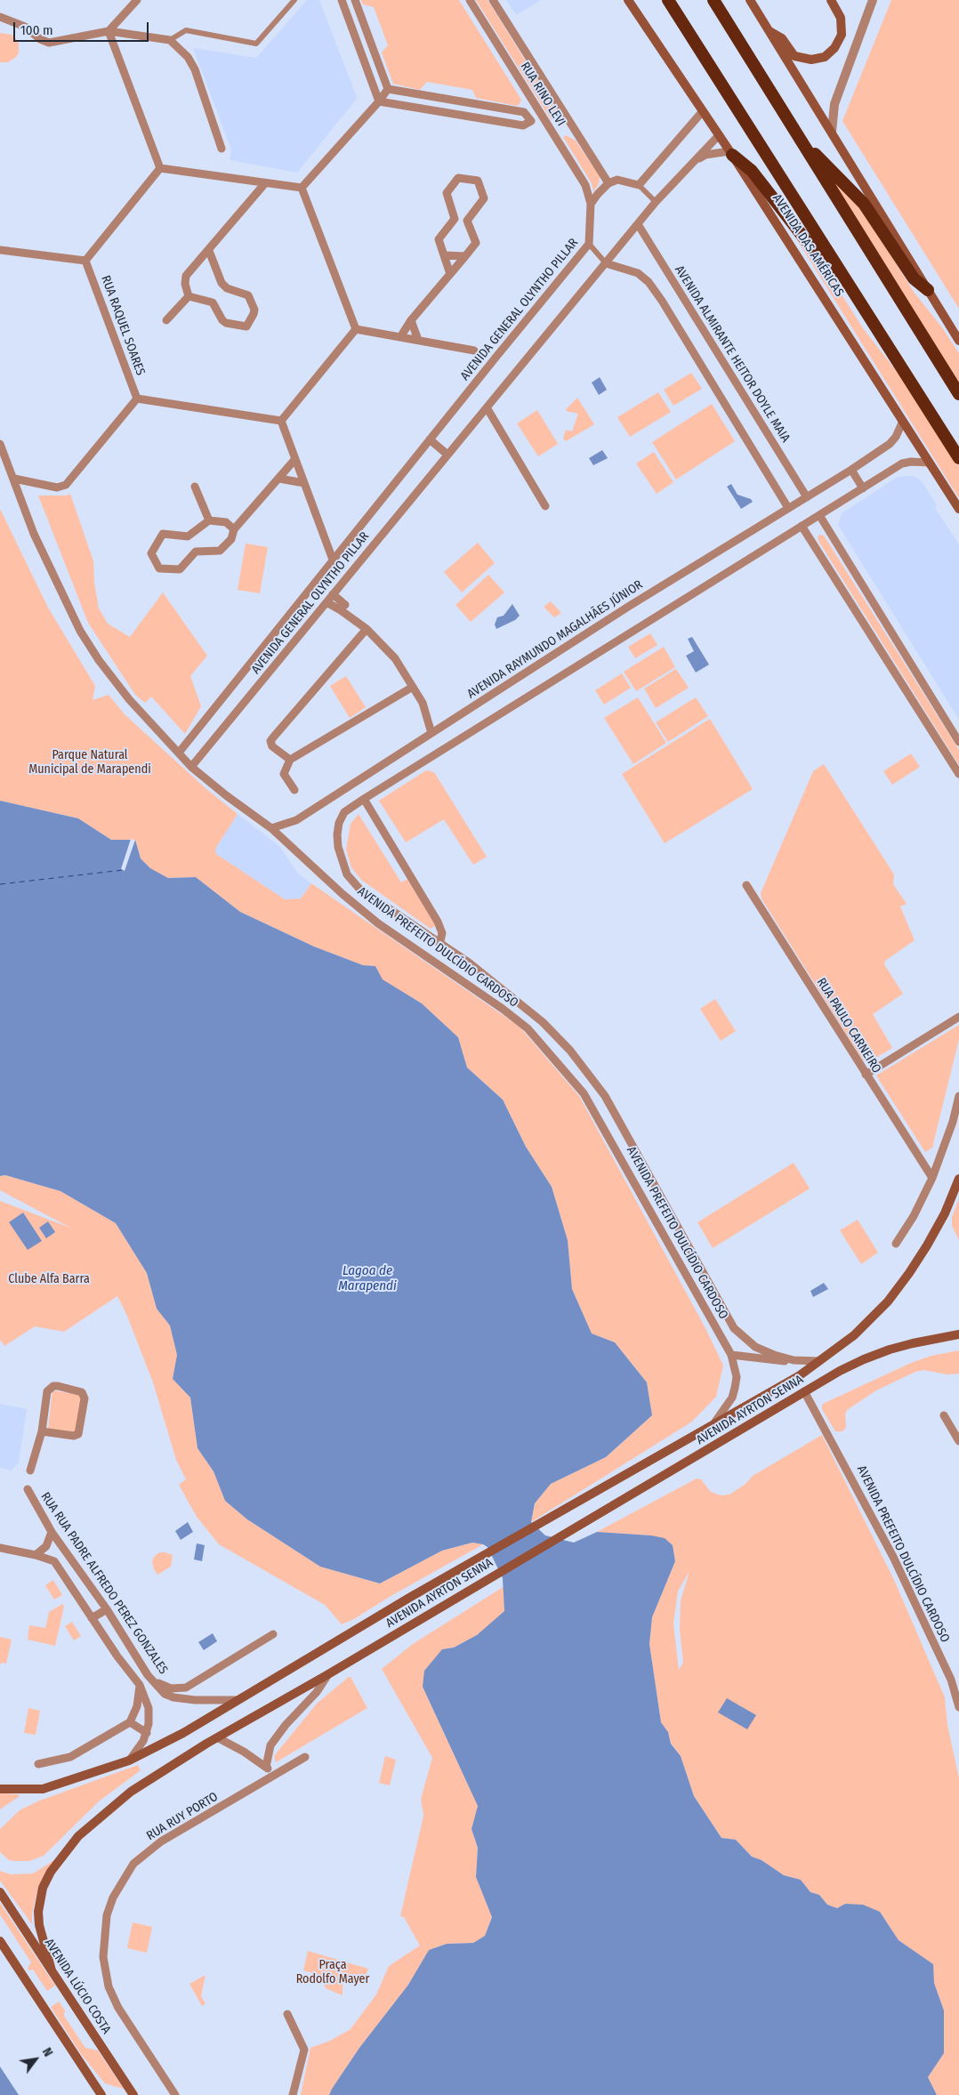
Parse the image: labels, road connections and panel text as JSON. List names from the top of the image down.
{
  "streets": {
    "highway": ["AVENIDA DAS AMÉRICAS"],
    "main road": ["AVENIDA AYRTON SENNA", "AVENIDA LÚCIO COSTA"],
    "street": [
      "RUA RINO LEVI",
      "AVENIDA GENERAL OLYNTHO PILLAR",
      "RUA RAQUEL SOARES",
      "AVENIDA ALMIRANTE HEITOR DOYLE MAIA",
      "AVENIDA RAYMUNDO MAGALHÃES JÚNIOR",
      "AVENIDA PREFEITO DULCÍDIO CARDOSO",
      "RUA PAULO CARNEIRO",
      "RUA RUA PADRE ALFREDO PEREZ GONZALES",
      "RUA RUY PORTO"
    ]
  },
  "crossings": [
    ["RUA RINO LEVI", "AVENIDA GENERAL OLYNTHO PILLAR"],
    ["AVENIDA DAS AMÉRICAS", "AVENIDA GENERAL OLYNTHO PILLAR"],
    ["AVENIDA DAS AMÉRICAS", "AVENIDA RAYMUNDO MAGALHÃES JÚNIOR"],
    ["AVENIDA GENERAL OLYNTHO PILLAR", "AVENIDA ALMIRANTE HEITOR DOYLE MAIA"],
    ["AVENIDA GENERAL OLYNTHO PILLAR", "AVENIDA PREFEITO DULCÍDIO CARDOSO"],
    ["AVENIDA ALMIRANTE HEITOR DOYLE MAIA", "AVENIDA RAYMUNDO MAGALHÃES JÚNIOR"],
    ["AVENIDA RAYMUNDO MAGALHÃES JÚNIOR", "AVENIDA PREFEITO DULCÍDIO CARDOSO"],
    ["AVENIDA PREFEITO DULCÍDIO CARDOSO", "AVENIDA AYRTON SENNA"],
    ["AVENIDA AYRTON SENNA", "RUA RUA PADRE ALFREDO PEREZ GONZALES"],
    ["AVENIDA AYRTON SENNA", "AVENIDA LÚCIO COSTA"]
  ],
  "water": ["Lagoa de Marapendi"],
  "parks": ["Parque Natural Municipal de Marapendi", "Clube Alfa Barra", "Praça Rodolfo Mayer"],
  "scale_bar": "100 m",
  "north": "top right"
}
